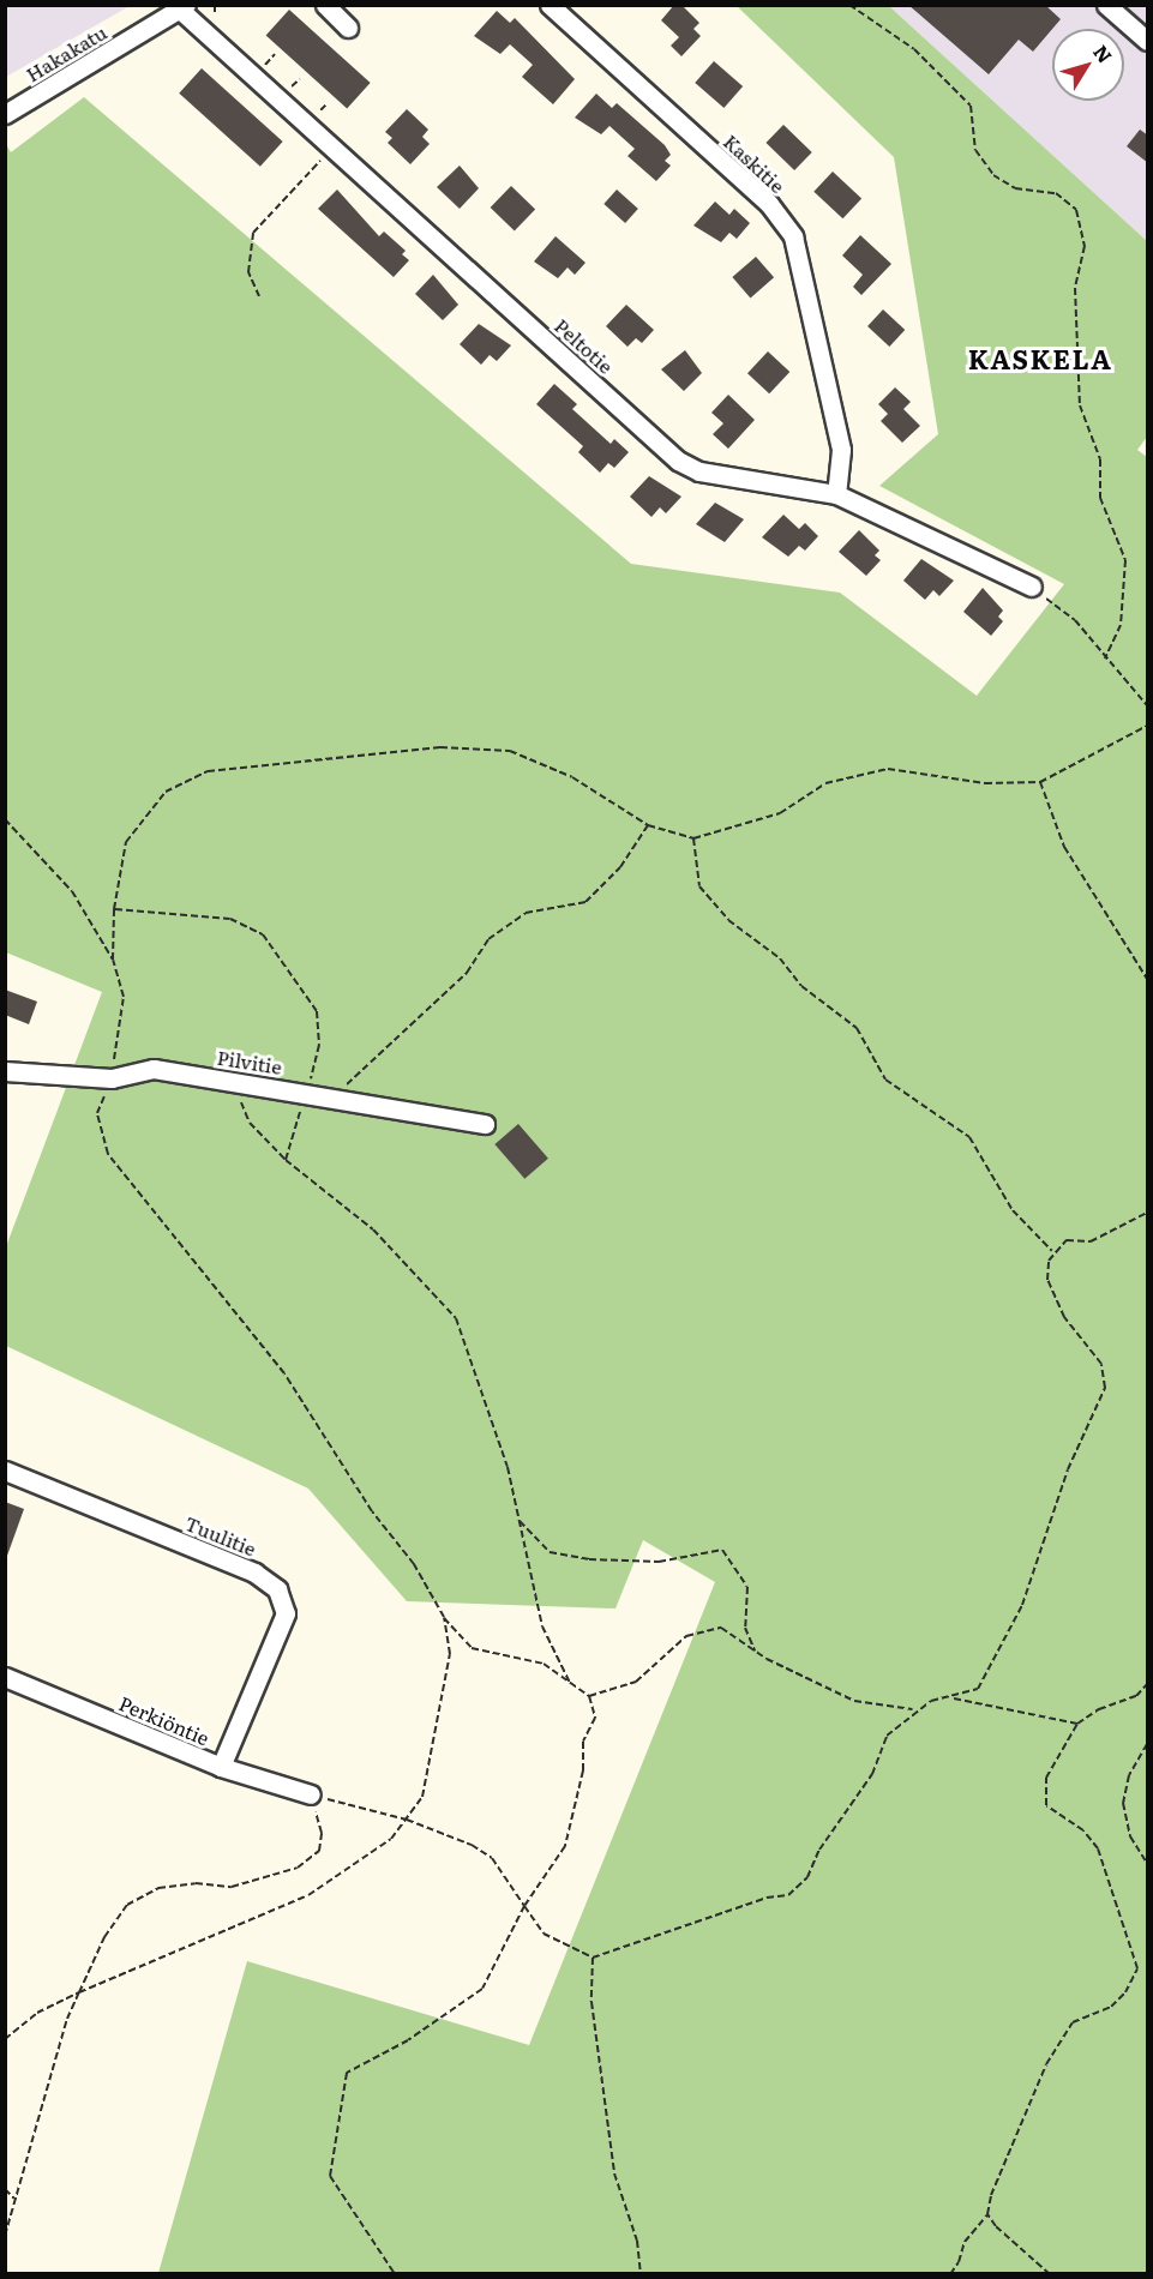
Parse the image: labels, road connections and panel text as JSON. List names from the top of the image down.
{
  "streets": {
    "street": [
      "Hakakatu",
      "Kaskitie",
      "Peltotie",
      "Pilvitie",
      "Tuulitie",
      "Perkiöntie"
    ]
  },
  "crossings": [
    ["Hakakatu", "Peltotie"],
    ["Kaskitie", "Peltotie"],
    ["Tuulitie", "Perkiöntie"]
  ],
  "districts": ["KASKELA"],
  "north": "top right"
}
